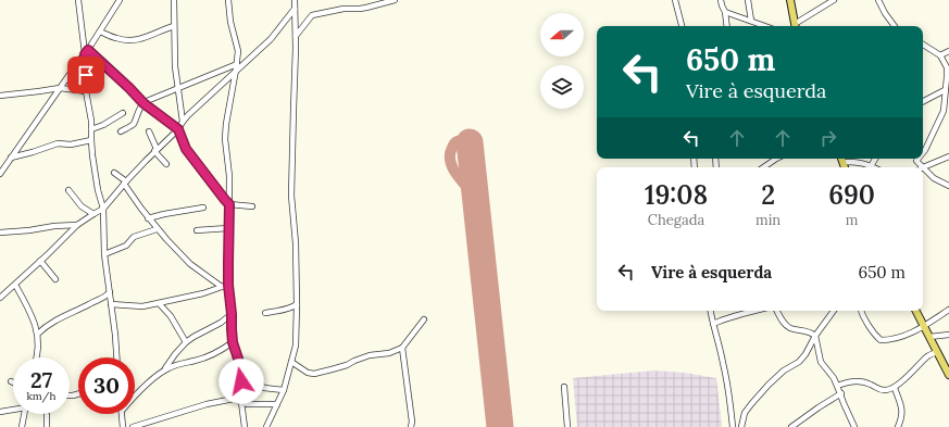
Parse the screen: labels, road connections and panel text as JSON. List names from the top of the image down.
{
  "north": "left",
  "page": {
    "turn": ["650 m", "Vire à esquerda"],
    "eta": [
      "19:08",
      "Chegada",
      "2",
      "min",
      "690",
      "m"
    ],
    "list": [
      {
        "name": "Vire à esquerda",
        "value": "650 m"
      }
    ],
    "speed": "27 km/h",
    "limit": "30"
  }
}
